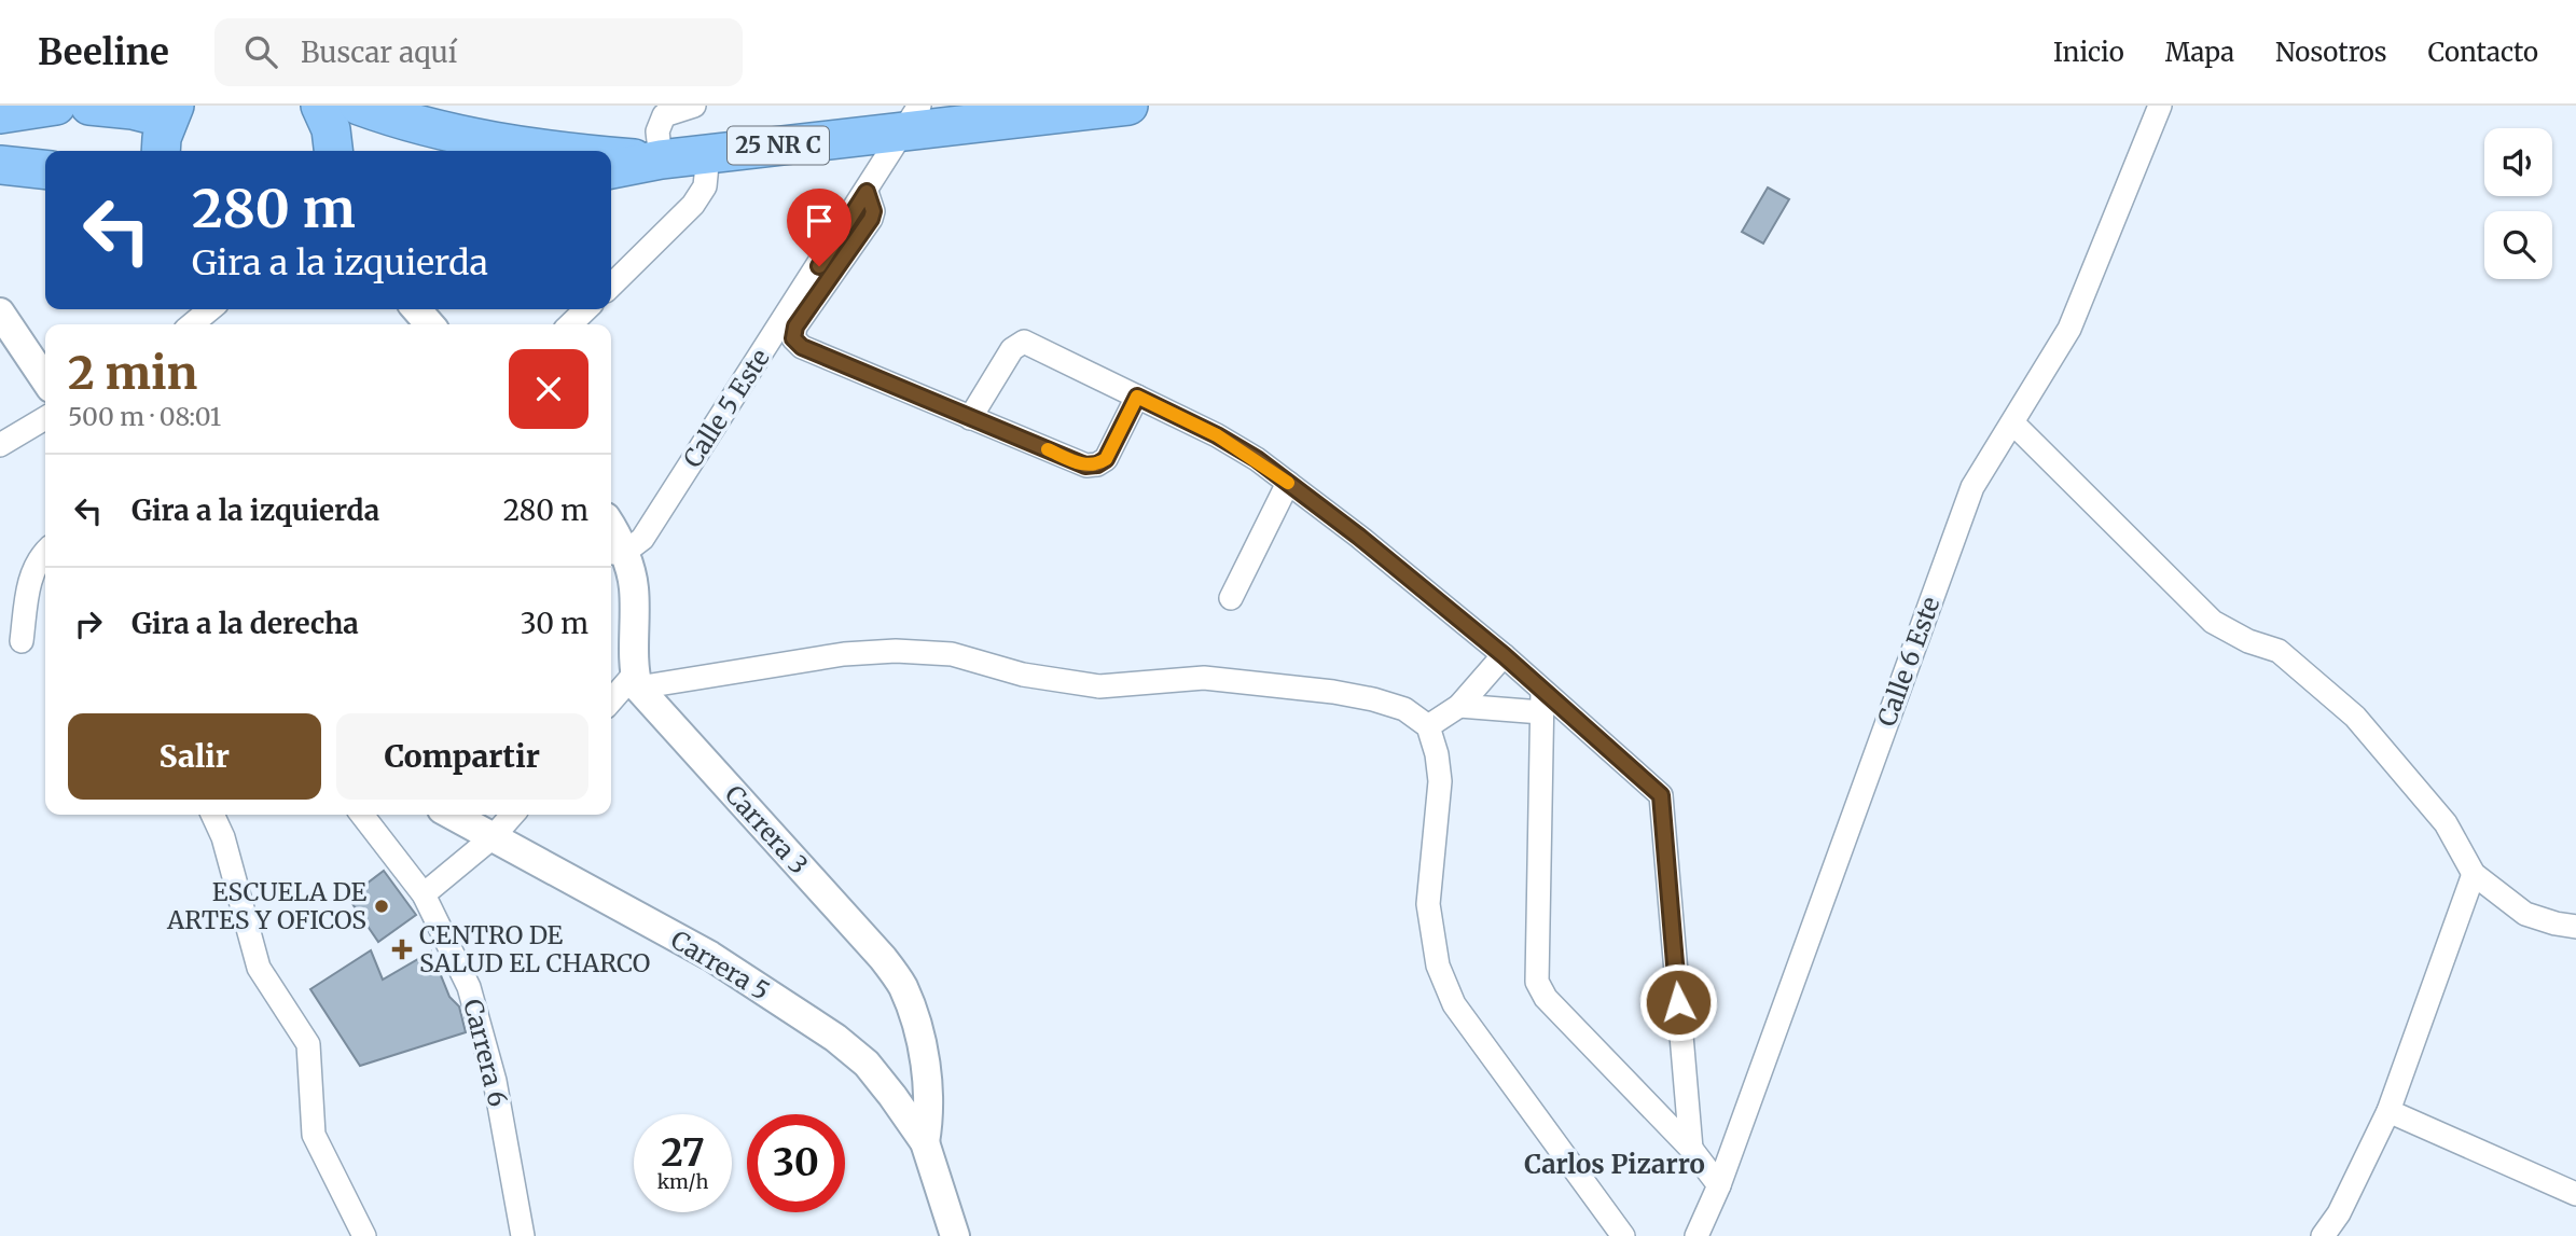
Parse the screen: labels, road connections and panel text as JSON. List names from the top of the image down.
{
  "streets": {
    "highway": ["25 NR C"],
    "street": [
      "Calle 5 Este",
      "Calle 6 Este",
      "Carrera 3",
      "Carrera 5",
      "Carrera 6"
    ]
  },
  "crossings": [
    ["25 NR C", "Calle 5 Este"],
    ["Carrera 3", "Carrera 5"]
  ],
  "districts": ["Carlos Pizarro"],
  "places": {
    "other": ["ESCUELA DE ARTES Y OFICOS"],
    "health": ["CENTRO DE SALUD EL CHARCO"]
  },
  "page": {
    "header": "Beeline",
    "search": "Buscar aquí",
    "nav": [
      "Inicio",
      "Mapa",
      "Nosotros",
      "Contacto"
    ],
    "turn": ["280 m", "Gira a la izquierda"],
    "heading": ["2 min", "500 m · 08:01"],
    "list": [
      {
        "name": "Gira a la izquierda",
        "value": "280 m"
      },
      {
        "name": "Gira a la derecha",
        "value": "30 m"
      }
    ],
    "buttons": ["Salir", "Compartir"],
    "speed": "27 km/h",
    "limit": "30"
  }
}
